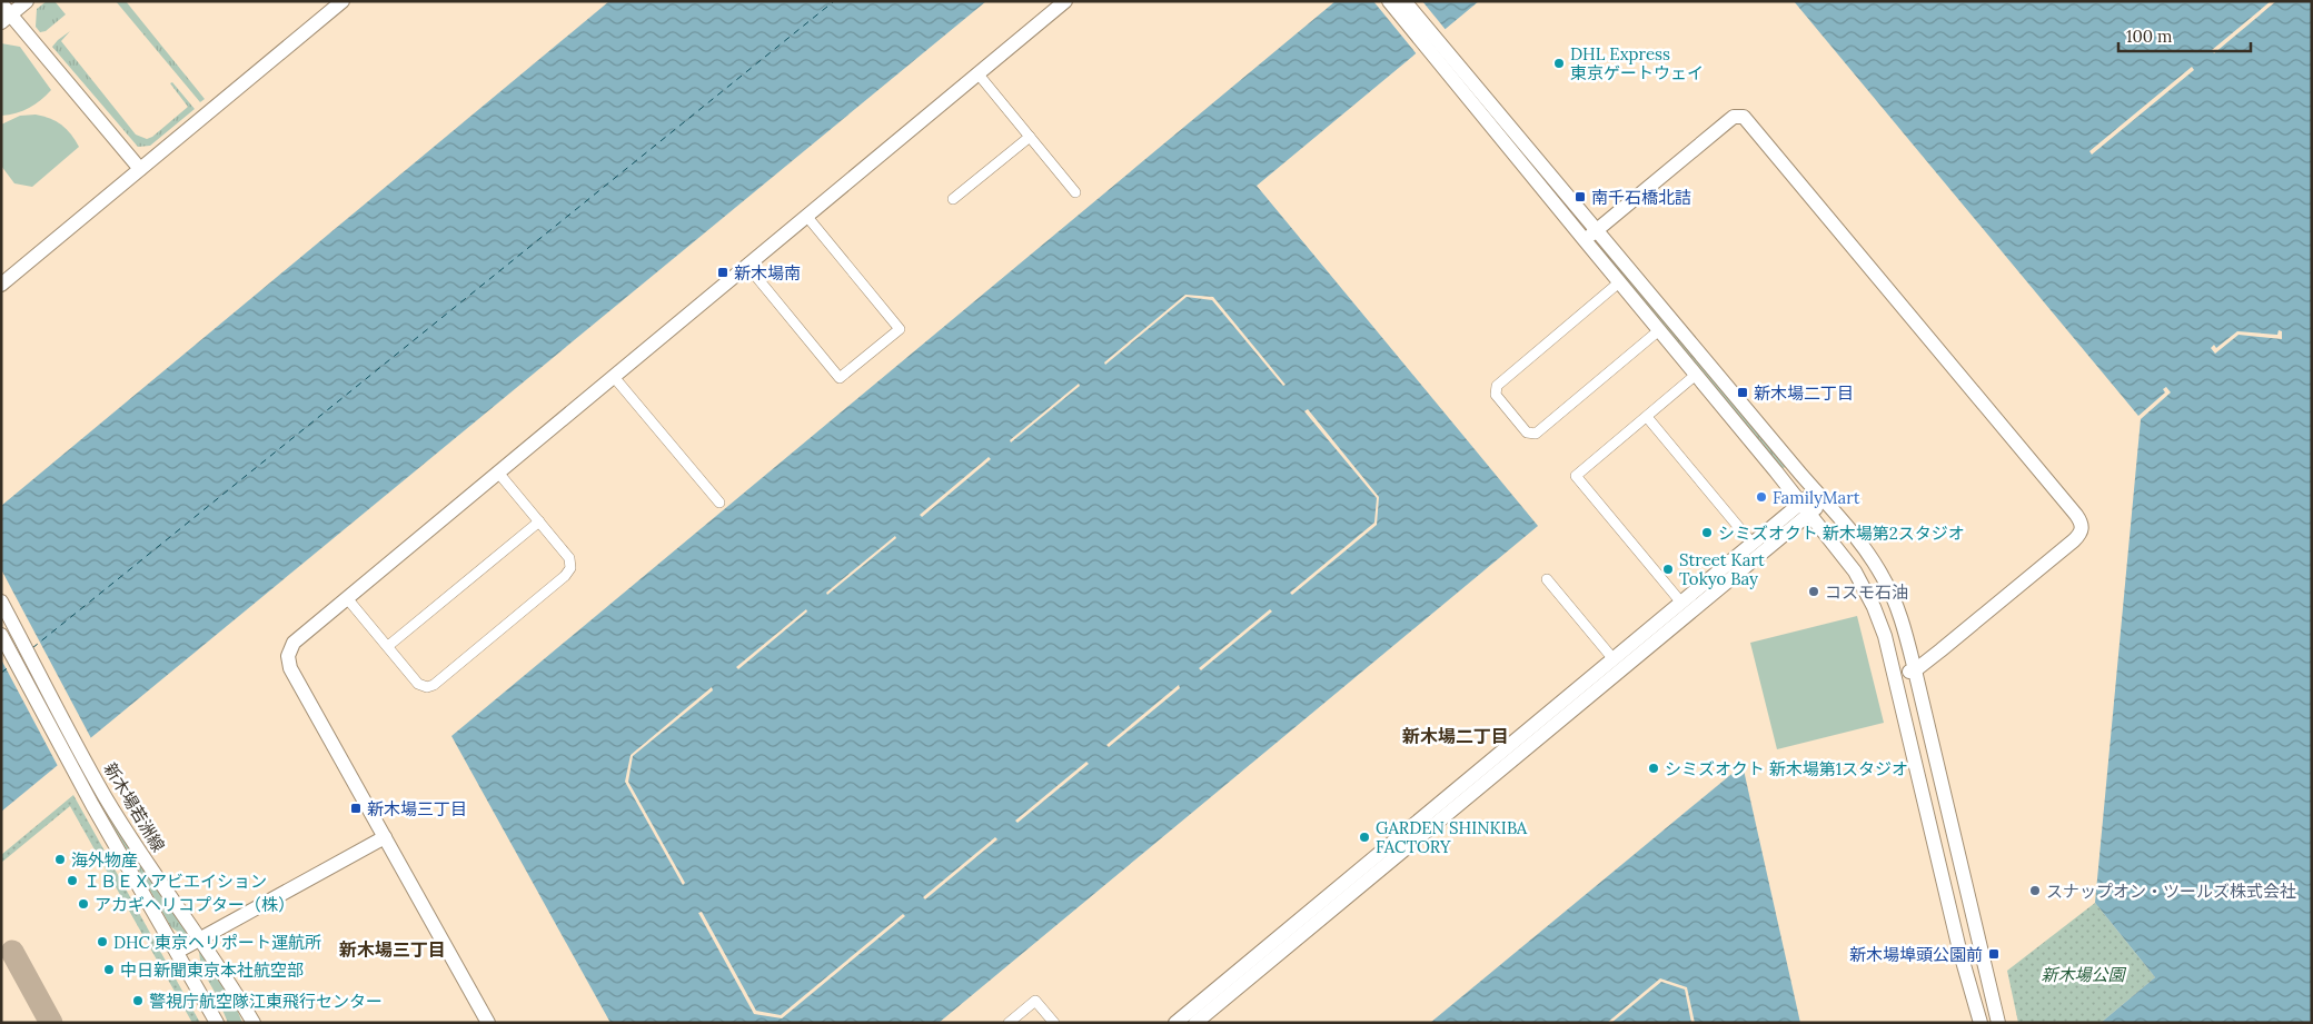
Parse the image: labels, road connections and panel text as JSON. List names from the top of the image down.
{
  "streets": {
    "street": ["新木場若洲線"]
  },
  "districts": ["新木場二丁目", "新木場三丁目"],
  "parks": ["新木場公園"],
  "places": {
    "other": [
      "DHL Express 東京ゲートウェイ",
      "FamilyMart",
      "シミズオクト 新木場第2スタジオ",
      "Street Kart Tokyo Bay",
      "コスモ石油",
      "シミズオクト 新木場第1スタジオ",
      "GARDEN SHINKIBA FACTORY",
      "海外物産",
      "ＩＢＥＸアビエイション",
      "スナップオン・ツールズ株式会社",
      "アカギヘリコプター（株）",
      "DHC 東京ヘリポート運航所",
      "中日新聞東京本社航空部",
      "警視庁航空隊江東飛行センター"
    ],
    "transit": [
      "南千石橋北詰",
      "新木場南",
      "新木場二丁目",
      "新木場三丁目",
      "新木場埠頭公園前"
    ]
  },
  "scale_bar": "100 m"
}
